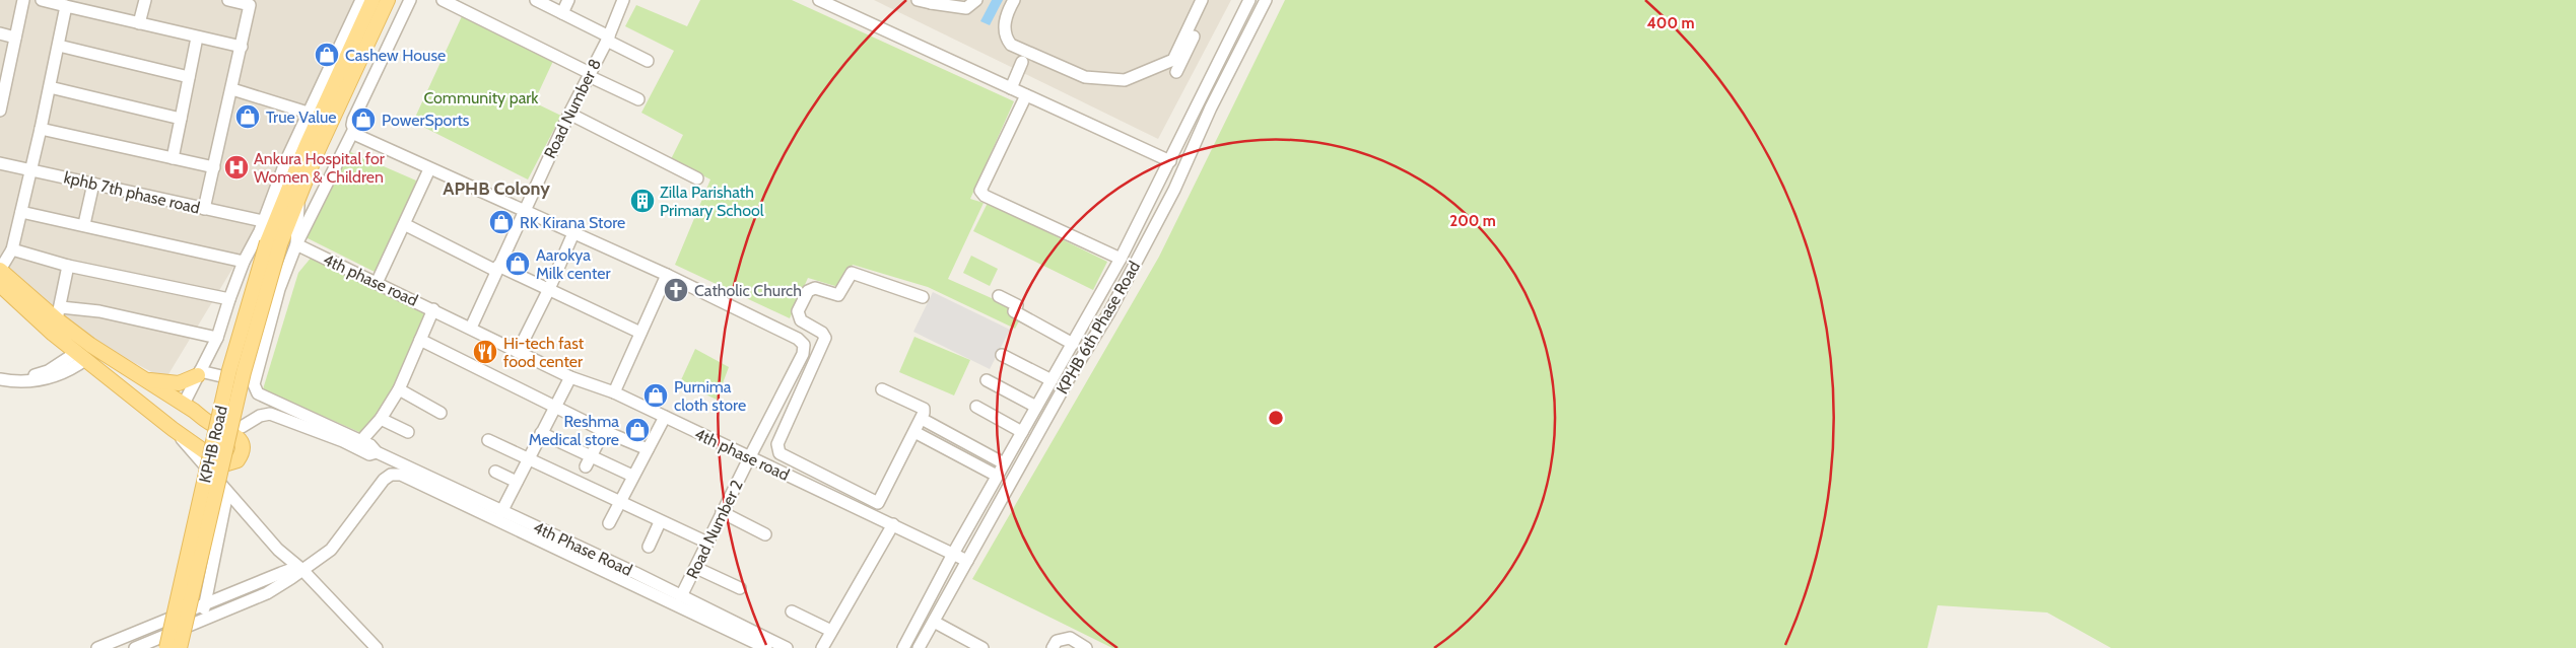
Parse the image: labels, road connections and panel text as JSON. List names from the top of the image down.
{
  "streets": {
    "main road": ["KPHB Road"],
    "street": [
      "Road Number 8",
      "kphb 7th phase road",
      "4th phase road",
      "KPHB 6th Phase Road",
      "Road Number 2",
      "4th Phase Road"
    ]
  },
  "crossings": [
    ["Road Number 8", "4th phase road"],
    ["4th phase road", "KPHB 6th Phase Road"],
    ["4th phase road", "Road Number 2"],
    ["Road Number 2", "4th Phase Road"]
  ],
  "districts": ["APHB Colony"],
  "parks": ["Community park"],
  "places": {
    "shop": [
      "Cashew House",
      "True Value",
      "PowerSports",
      "RK Kirana Store",
      "Aarokya Milk center",
      "Purnima cloth store",
      "Reshma Medical store"
    ],
    "hospital": ["Ankura Hospital for Women & Children"],
    "building": ["Zilla Parishath Primary School"],
    "church": ["Catholic Church"],
    "restaurant": ["Hi-tech fast food center"]
  },
  "rings": ["400 m", "200 m"]
}
